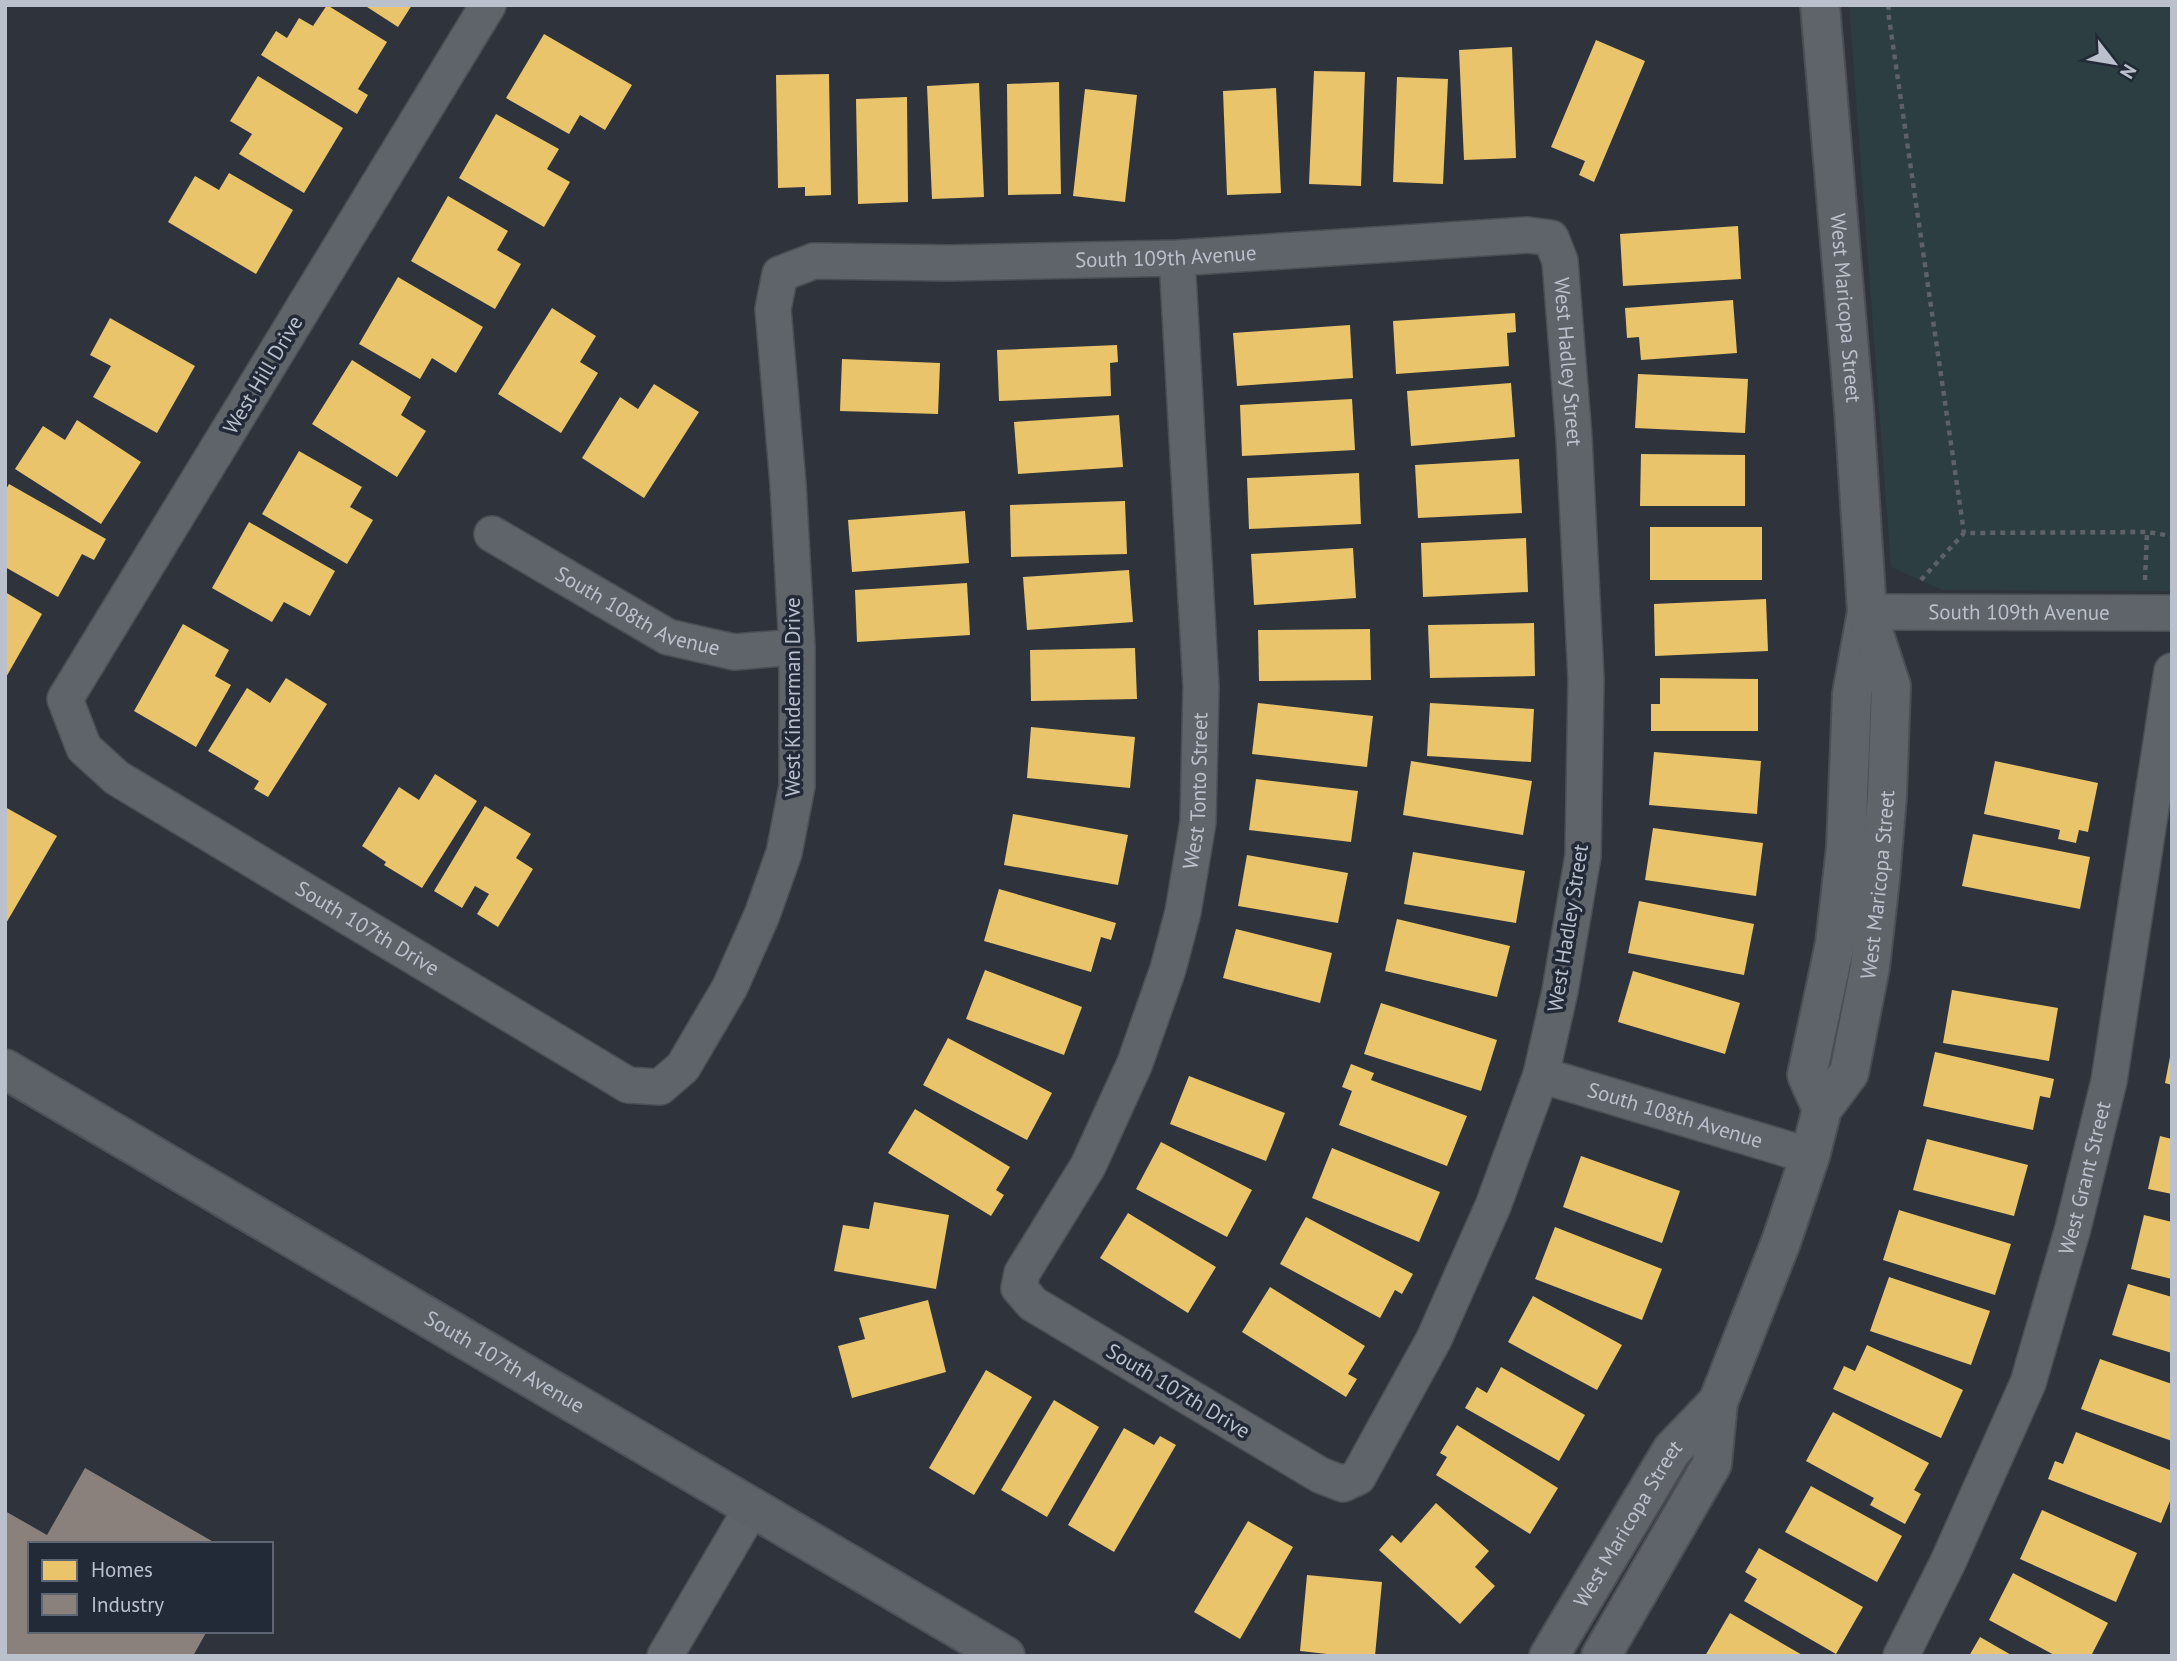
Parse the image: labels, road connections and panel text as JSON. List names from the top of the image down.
{
  "streets": {
    "main road": ["South 107th Avenue"],
    "street": [
      "South 109th Avenue",
      "West Maricopa Street",
      "West Hadley Street",
      "West Hill Drive",
      "South 108th Avenue",
      "West Kinderman Drive",
      "West Tonto Street",
      "South 107th Drive",
      "West Grant Street"
    ]
  },
  "crossings": [
    ["South 109th Avenue", "West Maricopa Street"],
    ["South 109th Avenue", "West Hadley Street"],
    ["South 109th Avenue", "West Kinderman Drive"],
    ["South 109th Avenue", "West Tonto Street"],
    ["West Maricopa Street", "South 108th Avenue"],
    ["West Hadley Street", "South 108th Avenue"],
    ["West Hadley Street", "South 107th Drive"],
    ["West Hill Drive", "South 107th Drive"],
    ["South 108th Avenue", "West Kinderman Drive"],
    ["West Kinderman Drive", "South 107th Drive"],
    ["West Tonto Street", "South 107th Drive"]
  ],
  "legend": ["Homes", "Industry"],
  "north": "bottom right"
}
